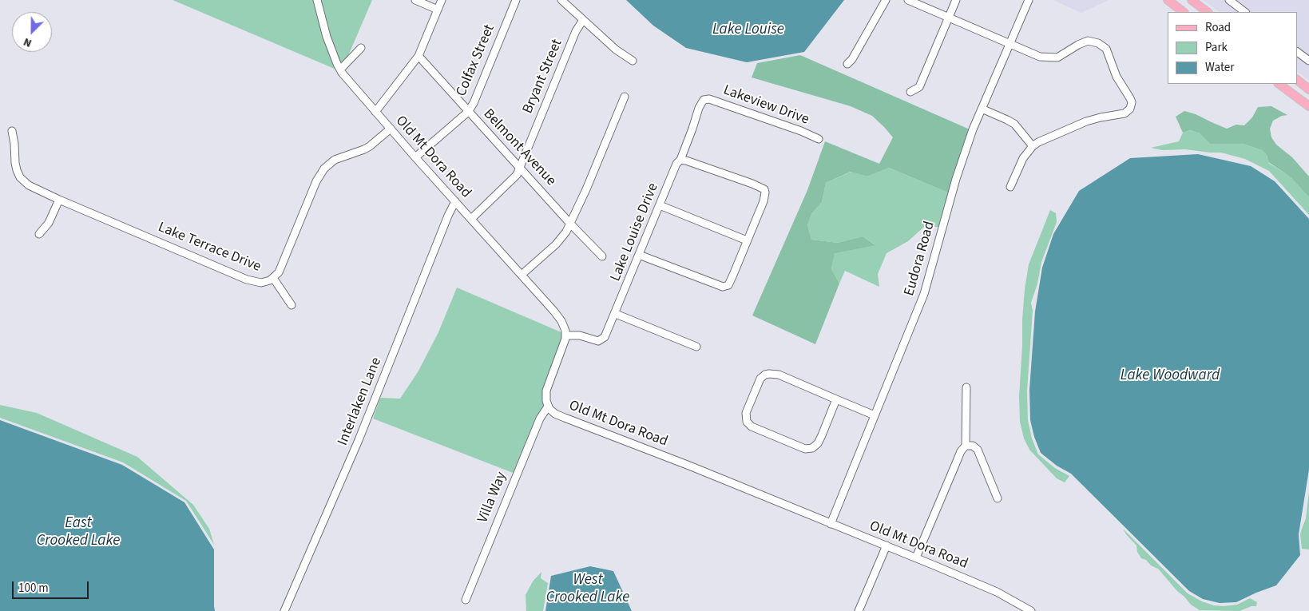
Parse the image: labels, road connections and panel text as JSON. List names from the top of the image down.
{
  "streets": {
    "street": [
      "Colfax Street",
      "Bryant Street",
      "Lakeview Drive",
      "Belmont Avenue",
      "Old Mt Dora Road",
      "Lake Louise Drive",
      "Lake Terrace Drive",
      "Eudora Road",
      "Interlaken Lane",
      "Villa Way"
    ]
  },
  "crossings": [
    ["Colfax Street", "Belmont Avenue"],
    ["Colfax Street", "Old Mt Dora Road"],
    ["Bryant Street", "Belmont Avenue"],
    ["Bryant Street", "Old Mt Dora Road"],
    ["Lakeview Drive", "Lake Louise Drive"],
    ["Old Mt Dora Road", "Lake Louise Drive"],
    ["Old Mt Dora Road", "Lake Terrace Drive"],
    ["Old Mt Dora Road", "Eudora Road"],
    ["Old Mt Dora Road", "Interlaken Lane"],
    ["Old Mt Dora Road", "Villa Way"]
  ],
  "water": [
    "Lake Louise",
    "Lake Woodward",
    "East Crooked Lake",
    "West Crooked Lake"
  ],
  "legend": ["Road", "Park", "Water"],
  "scale_bar": "100 m",
  "north": "bottom left"
}
